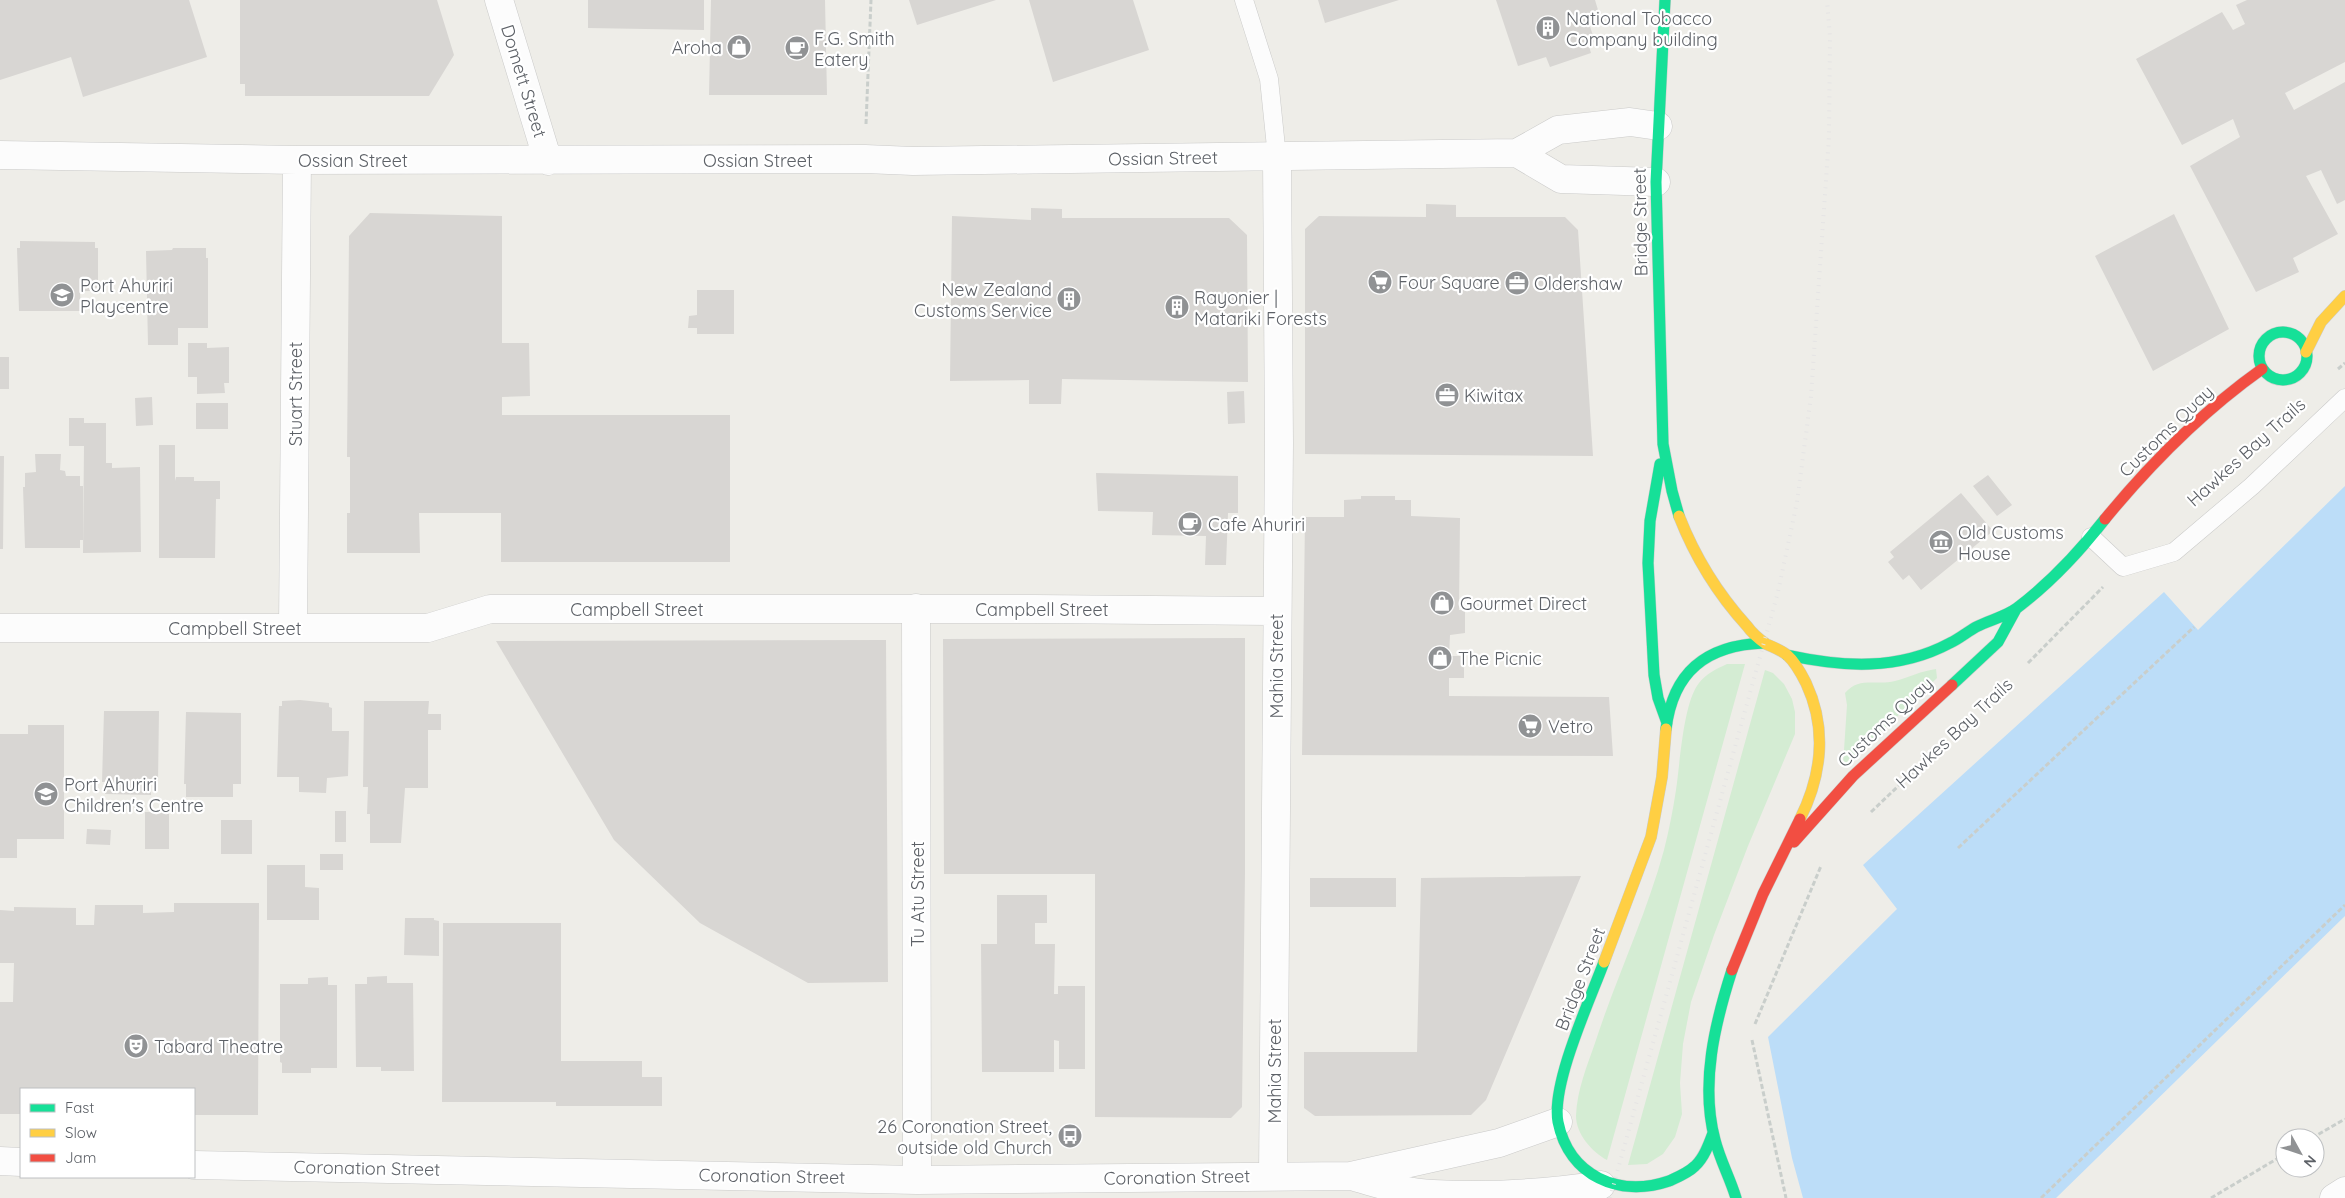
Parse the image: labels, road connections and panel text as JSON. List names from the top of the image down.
{
  "streets": {
    "main road": ["Bridge Street", "Customs Quay"],
    "street": [
      "Domett Street",
      "Ossian Street",
      "Stuart Street",
      "Campbell Street",
      "Mahia Street",
      "Tu Atu Street",
      "Coronation Street"
    ],
    "path": ["Hawkes Bay Trails"]
  },
  "crossings": [
    ["Domett Street", "Ossian Street"],
    ["Ossian Street", "Bridge Street"],
    ["Ossian Street", "Stuart Street"],
    ["Ossian Street", "Mahia Street"],
    ["Bridge Street", "Customs Quay"],
    ["Bridge Street", "Coronation Street"],
    ["Stuart Street", "Campbell Street"],
    ["Campbell Street", "Mahia Street"],
    ["Campbell Street", "Tu Atu Street"],
    ["Mahia Street", "Coronation Street"],
    ["Tu Atu Street", "Coronation Street"]
  ],
  "places": {
    "building": ["National Tobacco Company building", "New Zealand Customs Service", "Rayonier | Matariki Forests"],
    "shop": ["Aroha", "Gourmet Direct", "The Picnic"],
    "cafe": ["F.G. Smith Eatery", "Cafe Ahuriri"],
    "supermarket": ["Four Square", "Vetro"],
    "office": ["Oldershaw", "Kiwitax"],
    "school or university": ["Port Ahuriri Playcentre", "Port Ahuriri Children's Centre"],
    "museum": ["Old Customs House"],
    "theatre": ["Tabard Theatre"],
    "bus stop": ["26 Coronation Street, outside old Church"]
  },
  "legend": ["Fast", "Slow", "Jam"],
  "north": "bottom right"
}
